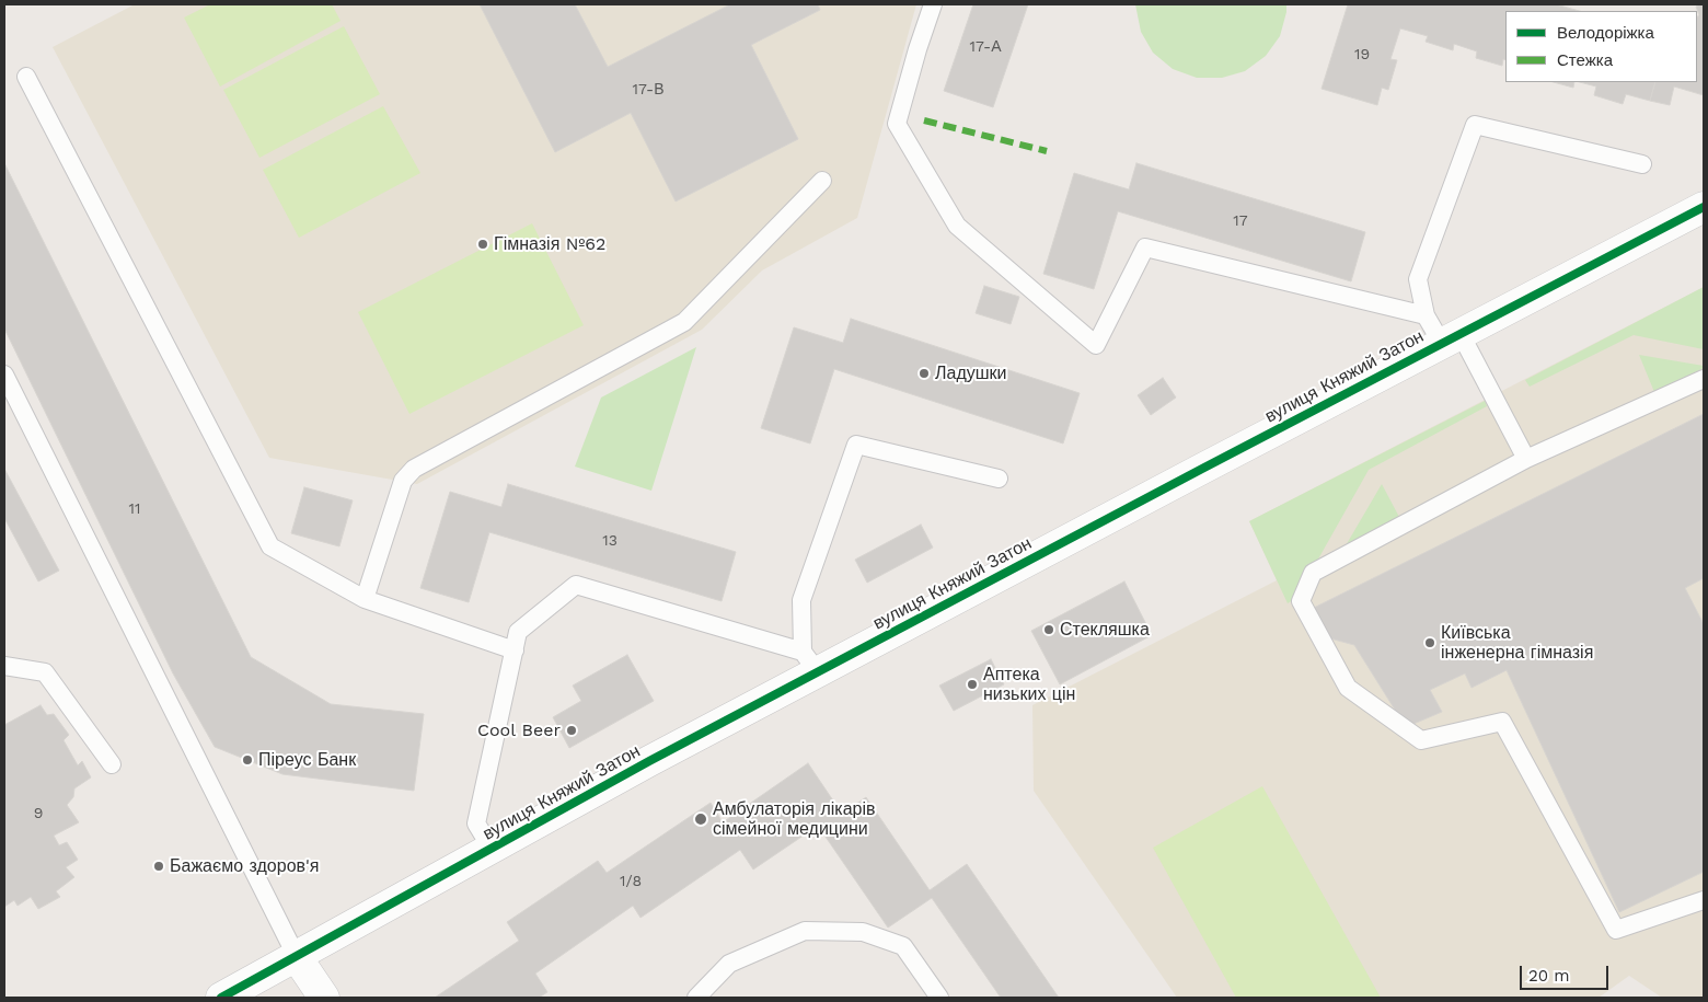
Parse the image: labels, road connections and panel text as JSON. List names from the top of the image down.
{
  "streets": {
    "street": ["вулиця Княжий Затон"]
  },
  "places": [
    "Гімназія №62",
    "Ладушки",
    "Стекляшка",
    "Київська інженерна гімназія",
    "Аптека низьких цін",
    "Cool Beer",
    "Піреус Банк",
    "Амбулаторія лікарів сімейної медицини",
    "Бажаємо здоров'я"
  ],
  "house_numbers": [
    "17-А",
    "19",
    "17-В",
    "17",
    "11",
    "13",
    "9",
    "1/8"
  ],
  "legend": ["Велодоріжка", "Стежка"],
  "scale_bar": "20 m"
}
